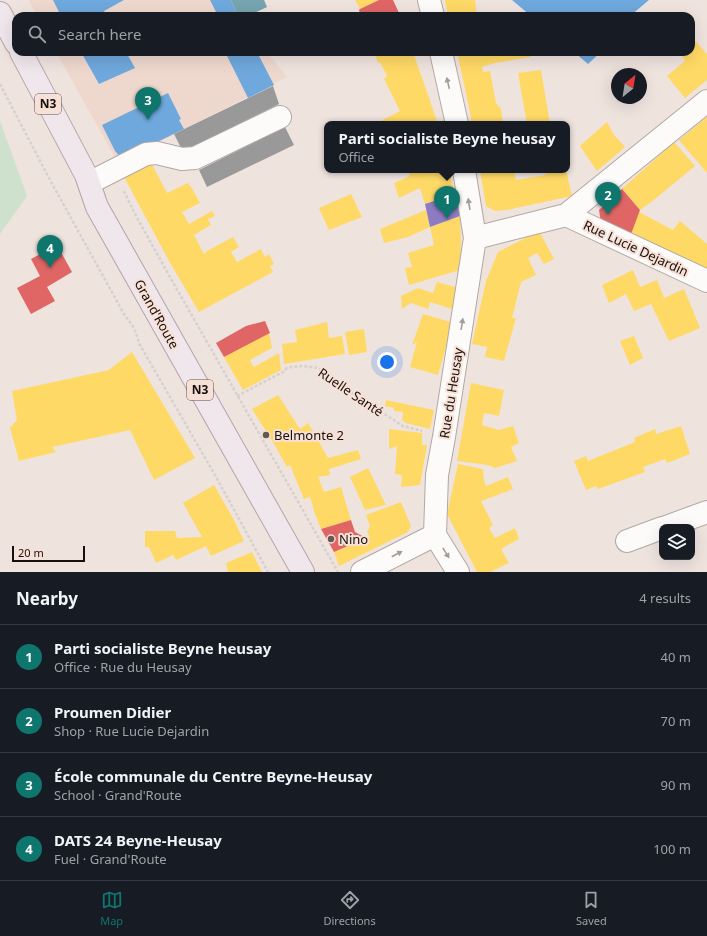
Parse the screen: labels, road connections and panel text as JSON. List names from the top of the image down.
{
  "streets": {
    "main road": ["N3", "Grand'Route"],
    "street": ["Rue Lucie Dejardin", "Rue du Heusay"],
    "path": ["Ruelle Santé"]
  },
  "crossings": [
    ["Ruelle Santé", "Rue du Heusay"]
  ],
  "one_way": ["Rue du Heusay"],
  "places": ["Belmonte 2", "Nino"],
  "scale_bar": "20 m",
  "north": "top right",
  "page": {
    "search": "Search here",
    "pins": [
      "3",
      "2",
      "1",
      "4"
    ],
    "popup": ["Parti socialiste Beyne heusay", "Office"],
    "scale": "20 m",
    "heading": ["Nearby", "4 results"],
    "list": [
      {
        "mark": "1",
        "name": "Parti socialiste Beyne heusay",
        "note": "Office · Rue du Heusay",
        "value": "40 m"
      },
      {
        "mark": "2",
        "name": "Proumen Didier",
        "note": "Shop · Rue Lucie Dejardin",
        "value": "70 m"
      },
      {
        "mark": "3",
        "name": "École communale du Centre Beyne-Heusay",
        "note": "School · Grand'Route",
        "value": "90 m"
      },
      {
        "mark": "4",
        "name": "DATS 24 Beyne-Heusay",
        "note": "Fuel · Grand'Route",
        "value": "100 m"
      }
    ],
    "nav": ["Map", "Directions", "Saved"]
  }
}
